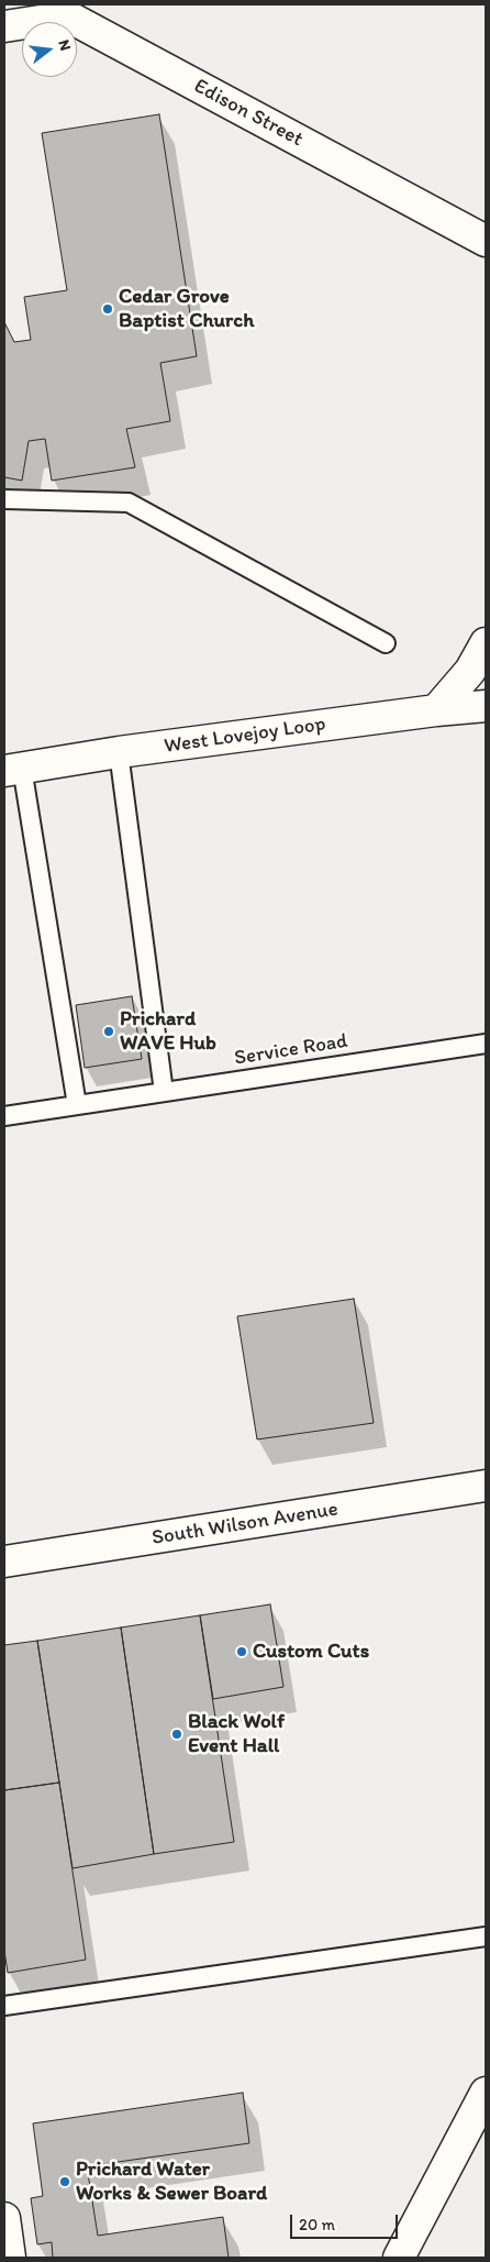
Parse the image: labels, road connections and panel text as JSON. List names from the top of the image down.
{
  "streets": {
    "street": ["Edison Street", "West Lovejoy Loop", "South Wilson Avenue"],
    "lane": ["Service Road"]
  },
  "places": [
    "Cedar Grove Baptist Church",
    "Prichard WAVE Hub",
    "Custom Cuts",
    "Black Wolf Event Hall",
    "Prichard Water Works & Sewer Board"
  ],
  "scale_bar": "20 m",
  "north": "right"
}
